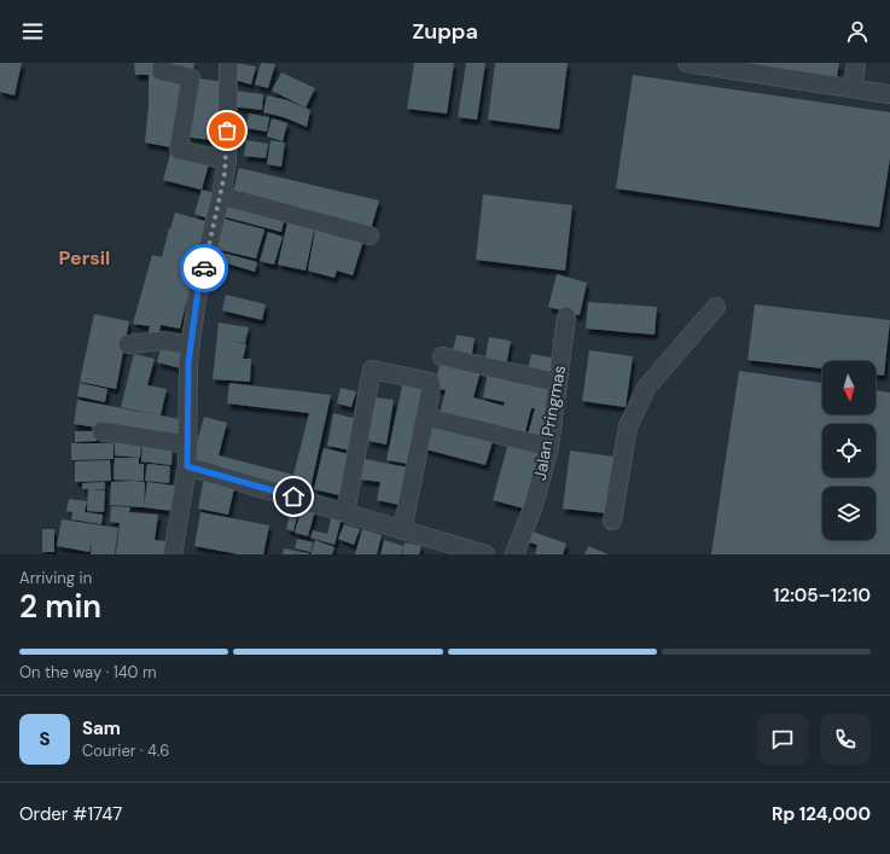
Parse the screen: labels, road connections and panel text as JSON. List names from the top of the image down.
{
  "streets": {
    "street": ["Jalan Pringmas"]
  },
  "districts": ["Persil"],
  "north": "bottom",
  "page": {
    "header": "Zuppa",
    "heading": ["2 min", "Arriving in", "12:05–12:10"],
    "panel": [
      "Sam",
      "Courier · 4.6",
      "Order #1747",
      "Rp 124,000"
    ],
    "bar": "On the way · 140 m",
    "round": "S"
  }
}
